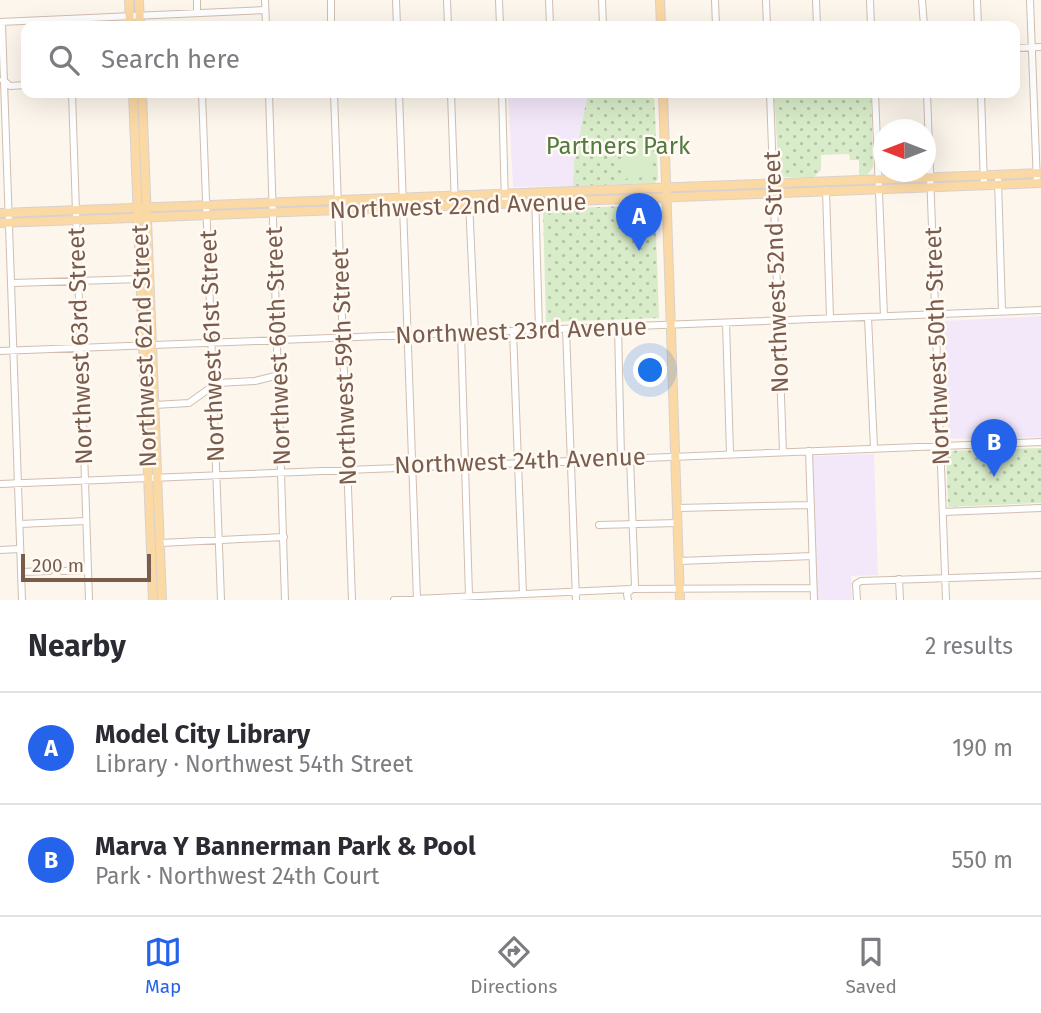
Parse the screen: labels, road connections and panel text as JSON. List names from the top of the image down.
{
  "streets": {
    "main road": ["Northwest 22nd Avenue", "Northwest 62nd Street"],
    "street": [
      "Northwest 52nd Street",
      "Northwest 23rd Avenue",
      "Northwest 63rd Street",
      "Northwest 61st Street",
      "Northwest 60th Street",
      "Northwest 50th Street",
      "Northwest 59th Street",
      "Northwest 24th Avenue"
    ]
  },
  "crossings": [
    ["Northwest 22nd Avenue", "Northwest 52nd Street"],
    ["Northwest 22nd Avenue", "Northwest 63rd Street"],
    ["Northwest 22nd Avenue", "Northwest 62nd Street"],
    ["Northwest 22nd Avenue", "Northwest 61st Street"],
    ["Northwest 22nd Avenue", "Northwest 60th Street"],
    ["Northwest 22nd Avenue", "Northwest 50th Street"],
    ["Northwest 22nd Avenue", "Northwest 59th Street"],
    ["Northwest 52nd Street", "Northwest 23rd Avenue"],
    ["Northwest 52nd Street", "Northwest 24th Avenue"],
    ["Northwest 23rd Avenue", "Northwest 63rd Street"],
    ["Northwest 23rd Avenue", "Northwest 62nd Street"],
    ["Northwest 23rd Avenue", "Northwest 61st Street"],
    ["Northwest 23rd Avenue", "Northwest 60th Street"],
    ["Northwest 23rd Avenue", "Northwest 50th Street"],
    ["Northwest 23rd Avenue", "Northwest 59th Street"],
    ["Northwest 63rd Street", "Northwest 24th Avenue"],
    ["Northwest 62nd Street", "Northwest 24th Avenue"],
    ["Northwest 61st Street", "Northwest 24th Avenue"],
    ["Northwest 60th Street", "Northwest 24th Avenue"],
    ["Northwest 50th Street", "Northwest 24th Avenue"],
    ["Northwest 59th Street", "Northwest 24th Avenue"]
  ],
  "parks": ["Partners Park"],
  "scale_bar": "200 m",
  "north": "left",
  "page": {
    "search": "Search here",
    "pins": ["A", "B"],
    "scale": "200 m",
    "heading": ["Nearby", "2 results"],
    "list": [
      {
        "mark": "A",
        "name": "Model City Library",
        "note": "Library · Northwest 54th Street",
        "value": "190 m"
      },
      {
        "mark": "B",
        "name": "Marva Y Bannerman Park & Pool",
        "note": "Park · Northwest 24th Court",
        "value": "550 m"
      }
    ],
    "nav": ["Map", "Directions", "Saved"]
  }
}
